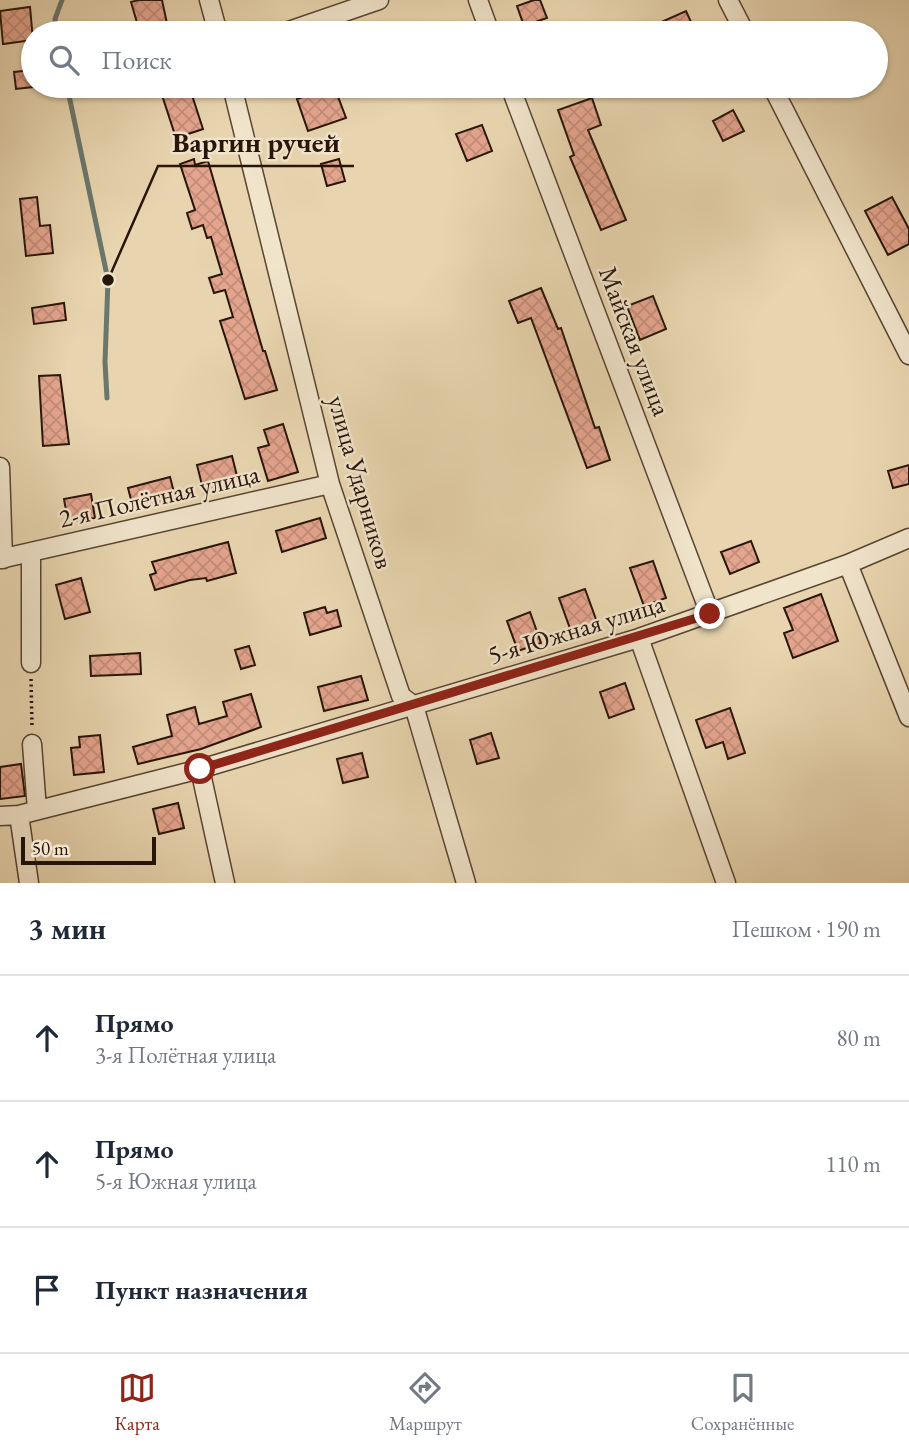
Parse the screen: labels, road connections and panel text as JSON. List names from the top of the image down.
{
  "streets": {
    "street": [
      "Майская улица",
      "улица Ударников",
      "2-я Полётная улица",
      "5-я Южная улица"
    ]
  },
  "crossings": [
    ["Майская улица", "5-я Южная улица"],
    ["улица Ударников", "2-я Полётная улица"],
    ["улица Ударников", "5-я Южная улица"]
  ],
  "places": ["Варгин ручей"],
  "scale_bar": "50 m",
  "page": {
    "search": "Поиск",
    "scale": "50 m",
    "heading": ["3 мин", "Пешком · 190 m"],
    "list": [
      ["Прямо", "3-я Полётная улица", "80 m"],
      ["Прямо", "5-я Южная улица", "110 m"],
      "Пункт назначения"
    ],
    "nav": ["Карта", "Маршрут", "Сохранённые"]
  }
}
